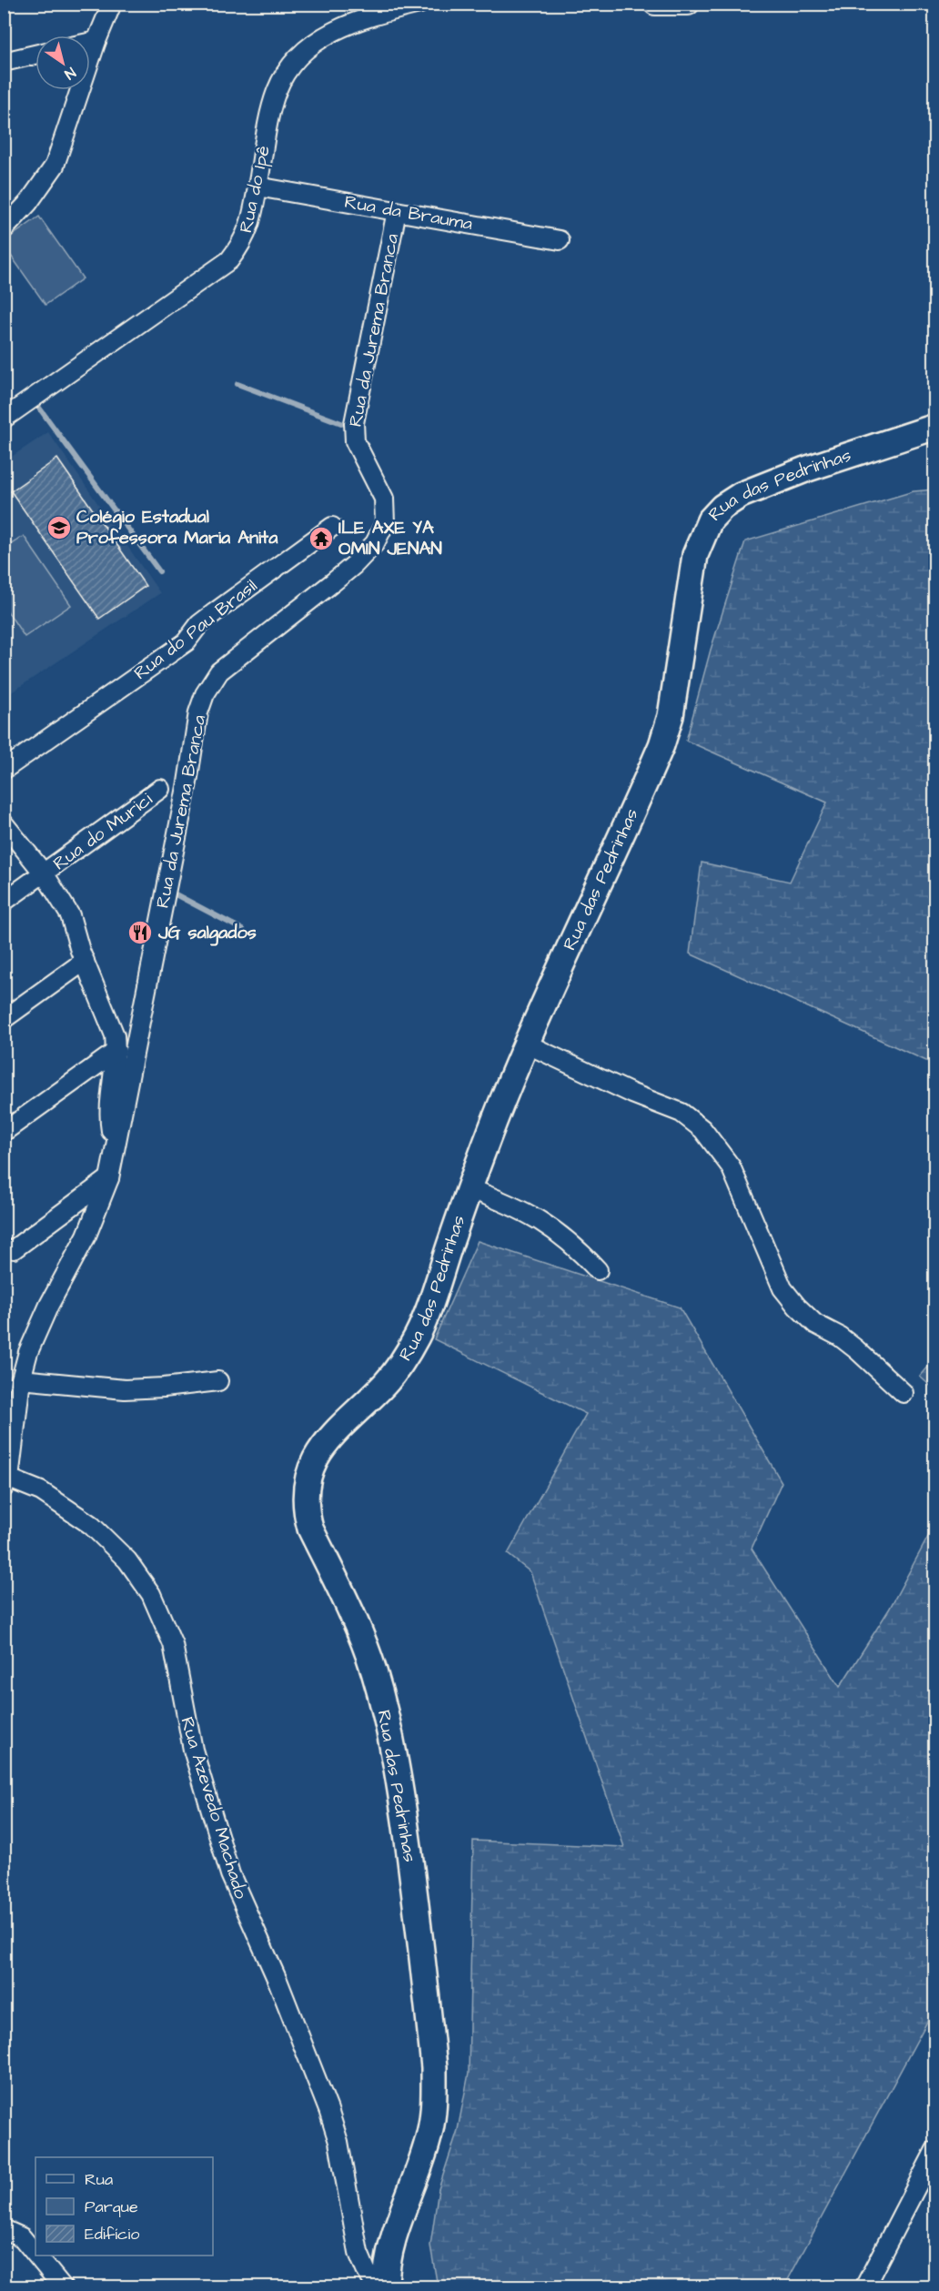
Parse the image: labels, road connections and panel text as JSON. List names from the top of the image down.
{
  "streets": {
    "main road": ["Rua das Pedrinhas"],
    "street": [
      "Rua do Ipê",
      "Rua da Brauma",
      "Rua da Jurema Branca",
      "Rua do Pau Brasil",
      "Rua do Murici",
      "Rua Azevedo Machado"
    ]
  },
  "crossings": [
    ["Rua do Ipê", "Rua da Brauma"],
    ["Rua da Brauma", "Rua da Jurema Branca"],
    ["Rua da Jurema Branca", "Rua Azevedo Machado"]
  ],
  "places": {
    "school or university": ["Colégio Estadual Professora Maria Anita"],
    "temple": ["ILE AXE YA OMIN JENAN"],
    "restaurant": ["JG salgados"]
  },
  "legend": ["Rua", "Parque", "Edifício"],
  "north": "bottom right"
}
